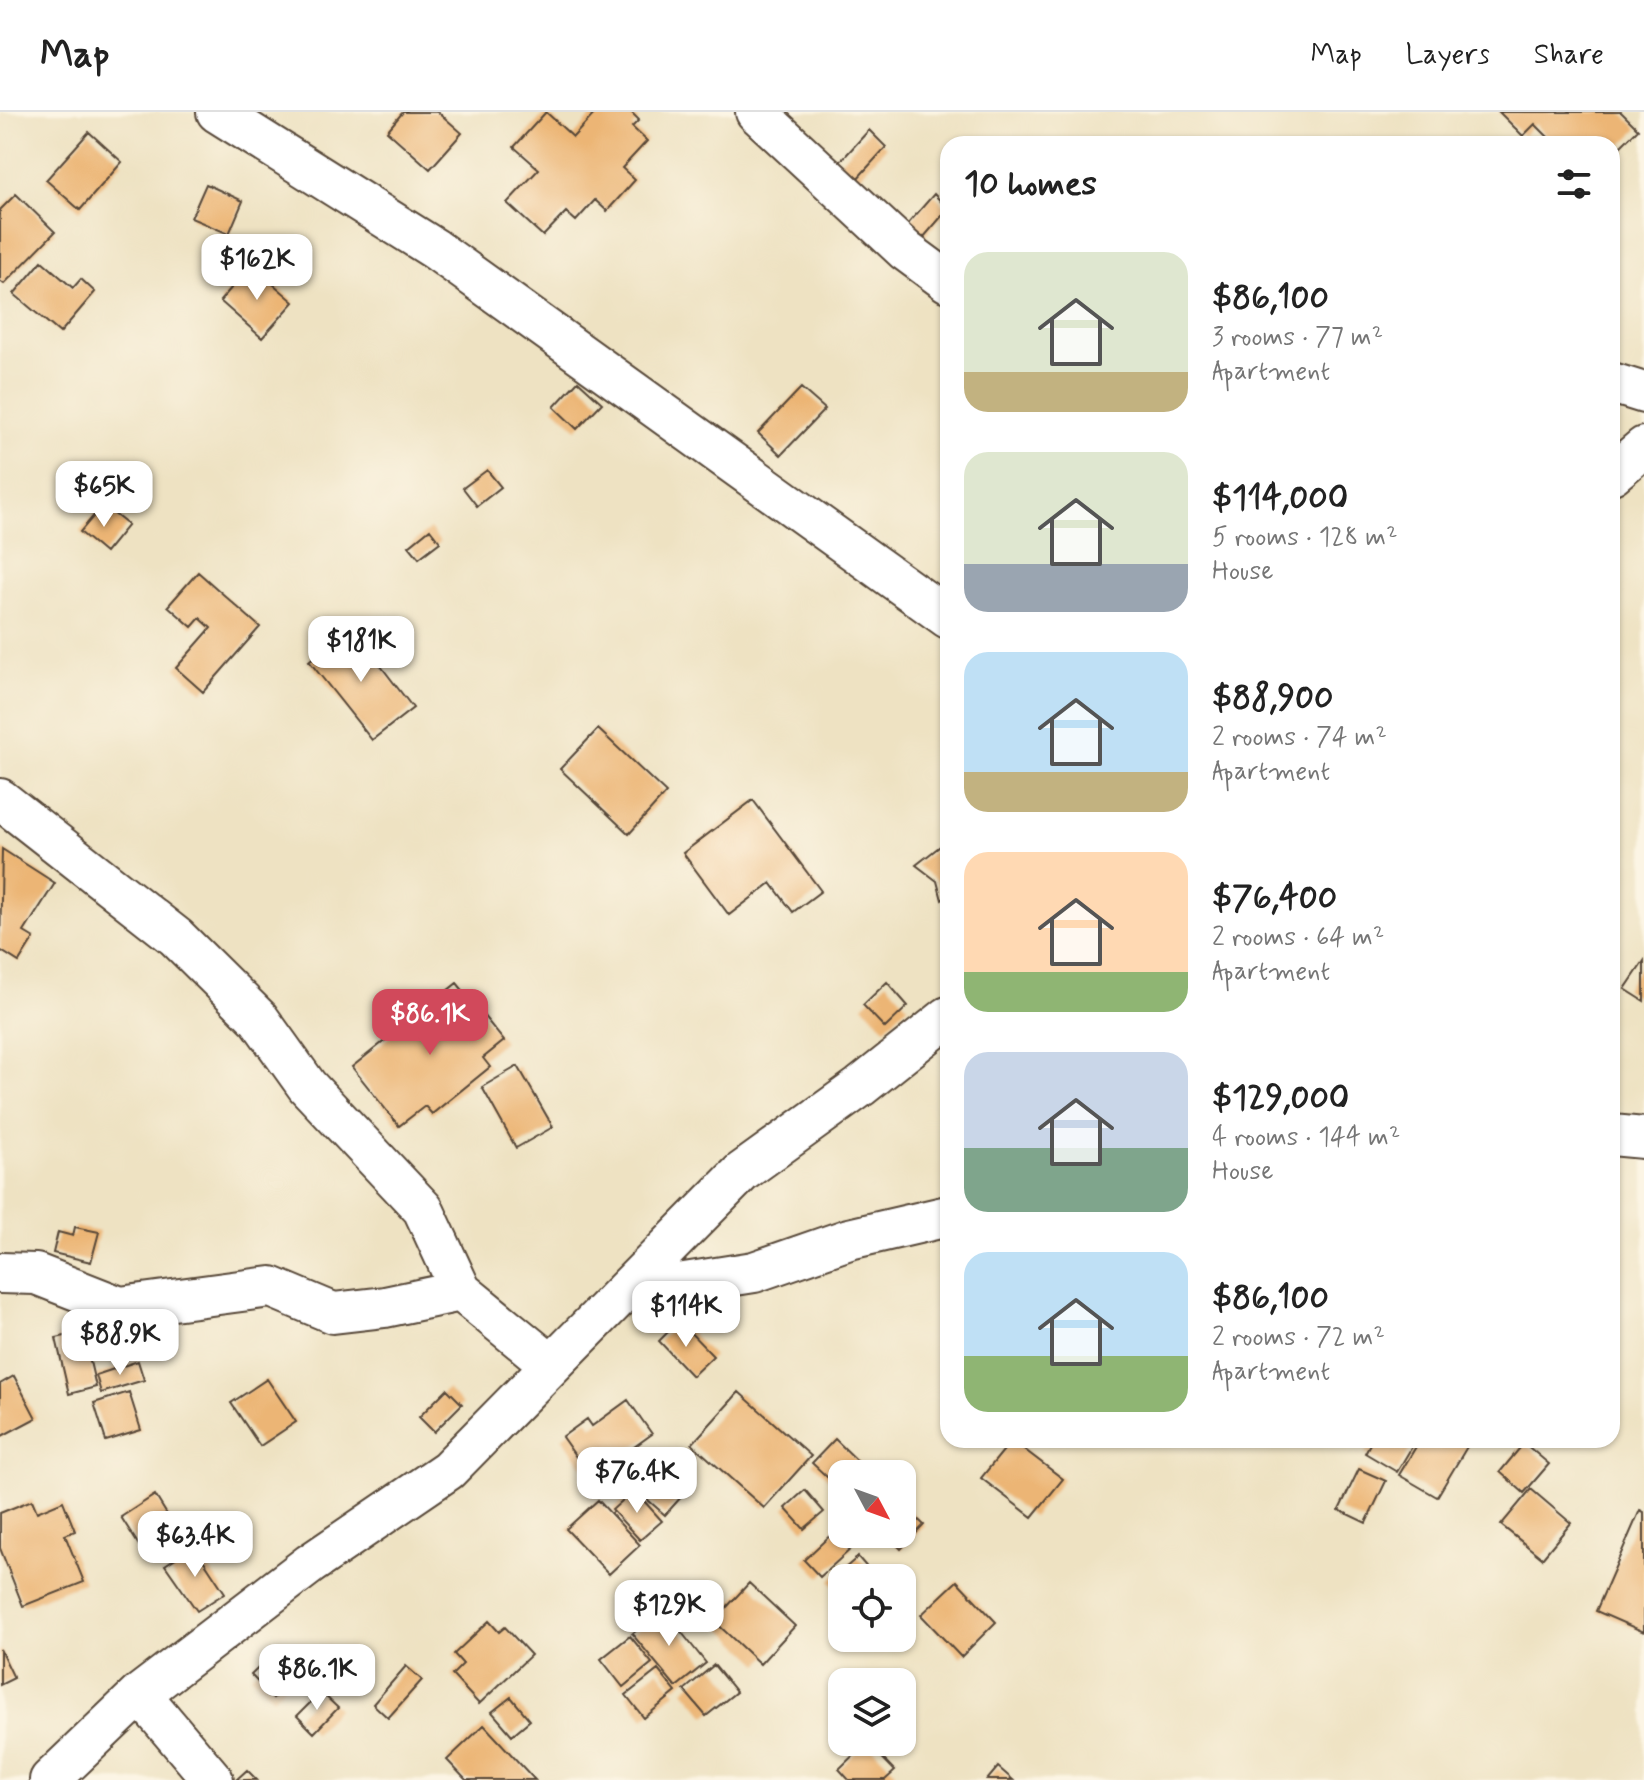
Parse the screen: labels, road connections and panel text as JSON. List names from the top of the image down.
{
  "north": "bottom right",
  "page": {
    "header": "Map",
    "nav": ["Map", "Layers", "Share"],
    "heading": "10 homes",
    "list": [
      {
        "name": "$86,100",
        "note": "3 rooms · 77 m² · Apartment"
      },
      {
        "name": "$114,000",
        "note": "5 rooms · 128 m² · House"
      },
      {
        "name": "$88,900",
        "note": "2 rooms · 74 m² · Apartment"
      },
      {
        "name": "$76,400",
        "note": "2 rooms · 64 m² · Apartment"
      },
      {
        "name": "$129,000",
        "note": "4 rooms · 144 m² · House"
      },
      {
        "name": "$86,100",
        "note": "2 rooms · 72 m² · Apartment"
      }
    ],
    "price": [
      "$162K",
      "$65K",
      "$181K",
      "$86.1K",
      "$114K",
      "$88.9K",
      "$76.4K",
      "$63.4K",
      "$129K",
      "$86.1K"
    ]
  }
}
